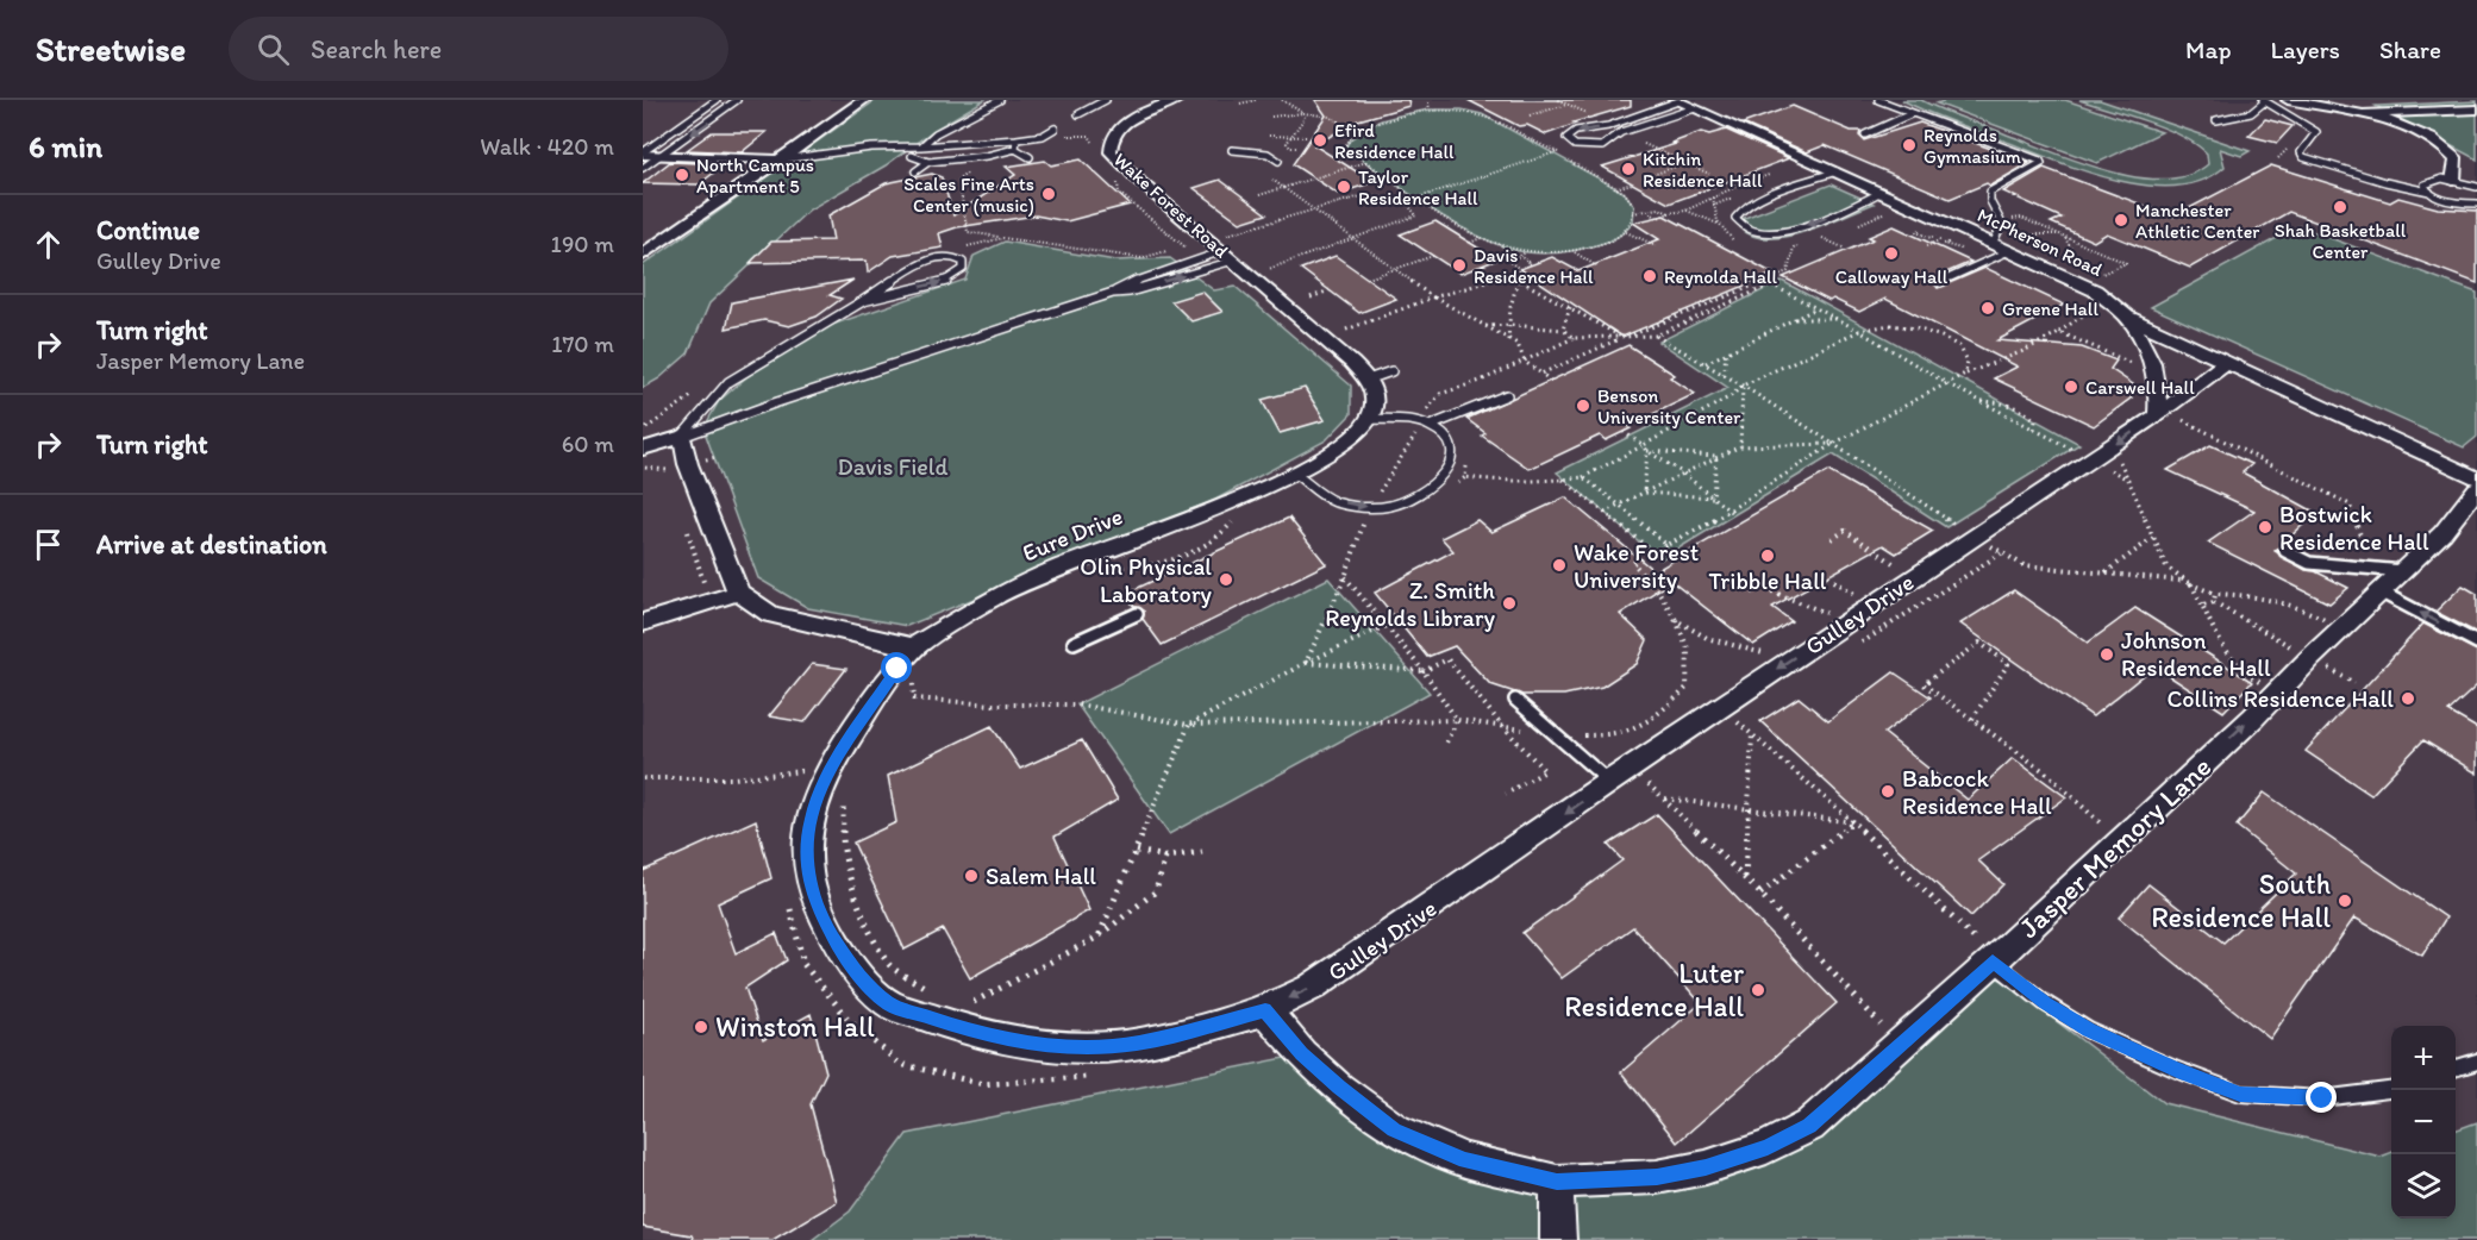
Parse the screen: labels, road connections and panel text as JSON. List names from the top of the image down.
{
  "streets": {
    "street": [
      "Wake Forest Road",
      "McPherson Road",
      "Eure Drive",
      "Gulley Drive",
      "Jasper Memory Lane"
    ]
  },
  "crossings": [
    ["McPherson Road", "Gulley Drive"],
    ["Eure Drive", "Gulley Drive"],
    ["Gulley Drive", "Jasper Memory Lane"]
  ],
  "one_way": ["Gulley Drive"],
  "parks": ["Davis Field"],
  "places": [
    "Efird Residence Hall",
    "Reynolds Gymnasium",
    "Kitchin Residence Hall",
    "North Campus Apartment 5",
    "Taylor Residence Hall",
    "Scales Fine Arts Center (music)",
    "Shah Basketball Center",
    "Manchester Athletic Center",
    "Calloway Hall",
    "Davis Residence Hall",
    "Reynolda Hall",
    "Greene Hall",
    "Carswell Hall",
    "Benson University Center",
    "Bostwick Residence Hall",
    "Tribble Hall",
    "Wake Forest University",
    "Olin Physical Laboratory",
    "Z. Smith Reynolds Library",
    "Johnson Residence Hall",
    "Collins Residence Hall",
    "Babcock Residence Hall",
    "Salem Hall",
    "South Residence Hall",
    "Luter Residence Hall",
    "Winston Hall"
  ],
  "page": {
    "header": "Streetwise",
    "search": "Search here",
    "nav": ["Map", "Layers", "Share"],
    "heading": ["6 min", "Walk · 420 m"],
    "list": [
      ["Continue", "Gulley Drive", "190 m"],
      ["Turn right", "Jasper Memory Lane", "170 m"],
      ["Turn right", "60 m"],
      "Arrive at destination"
    ],
    "map_buttons": ["+", "−"]
  }
}
